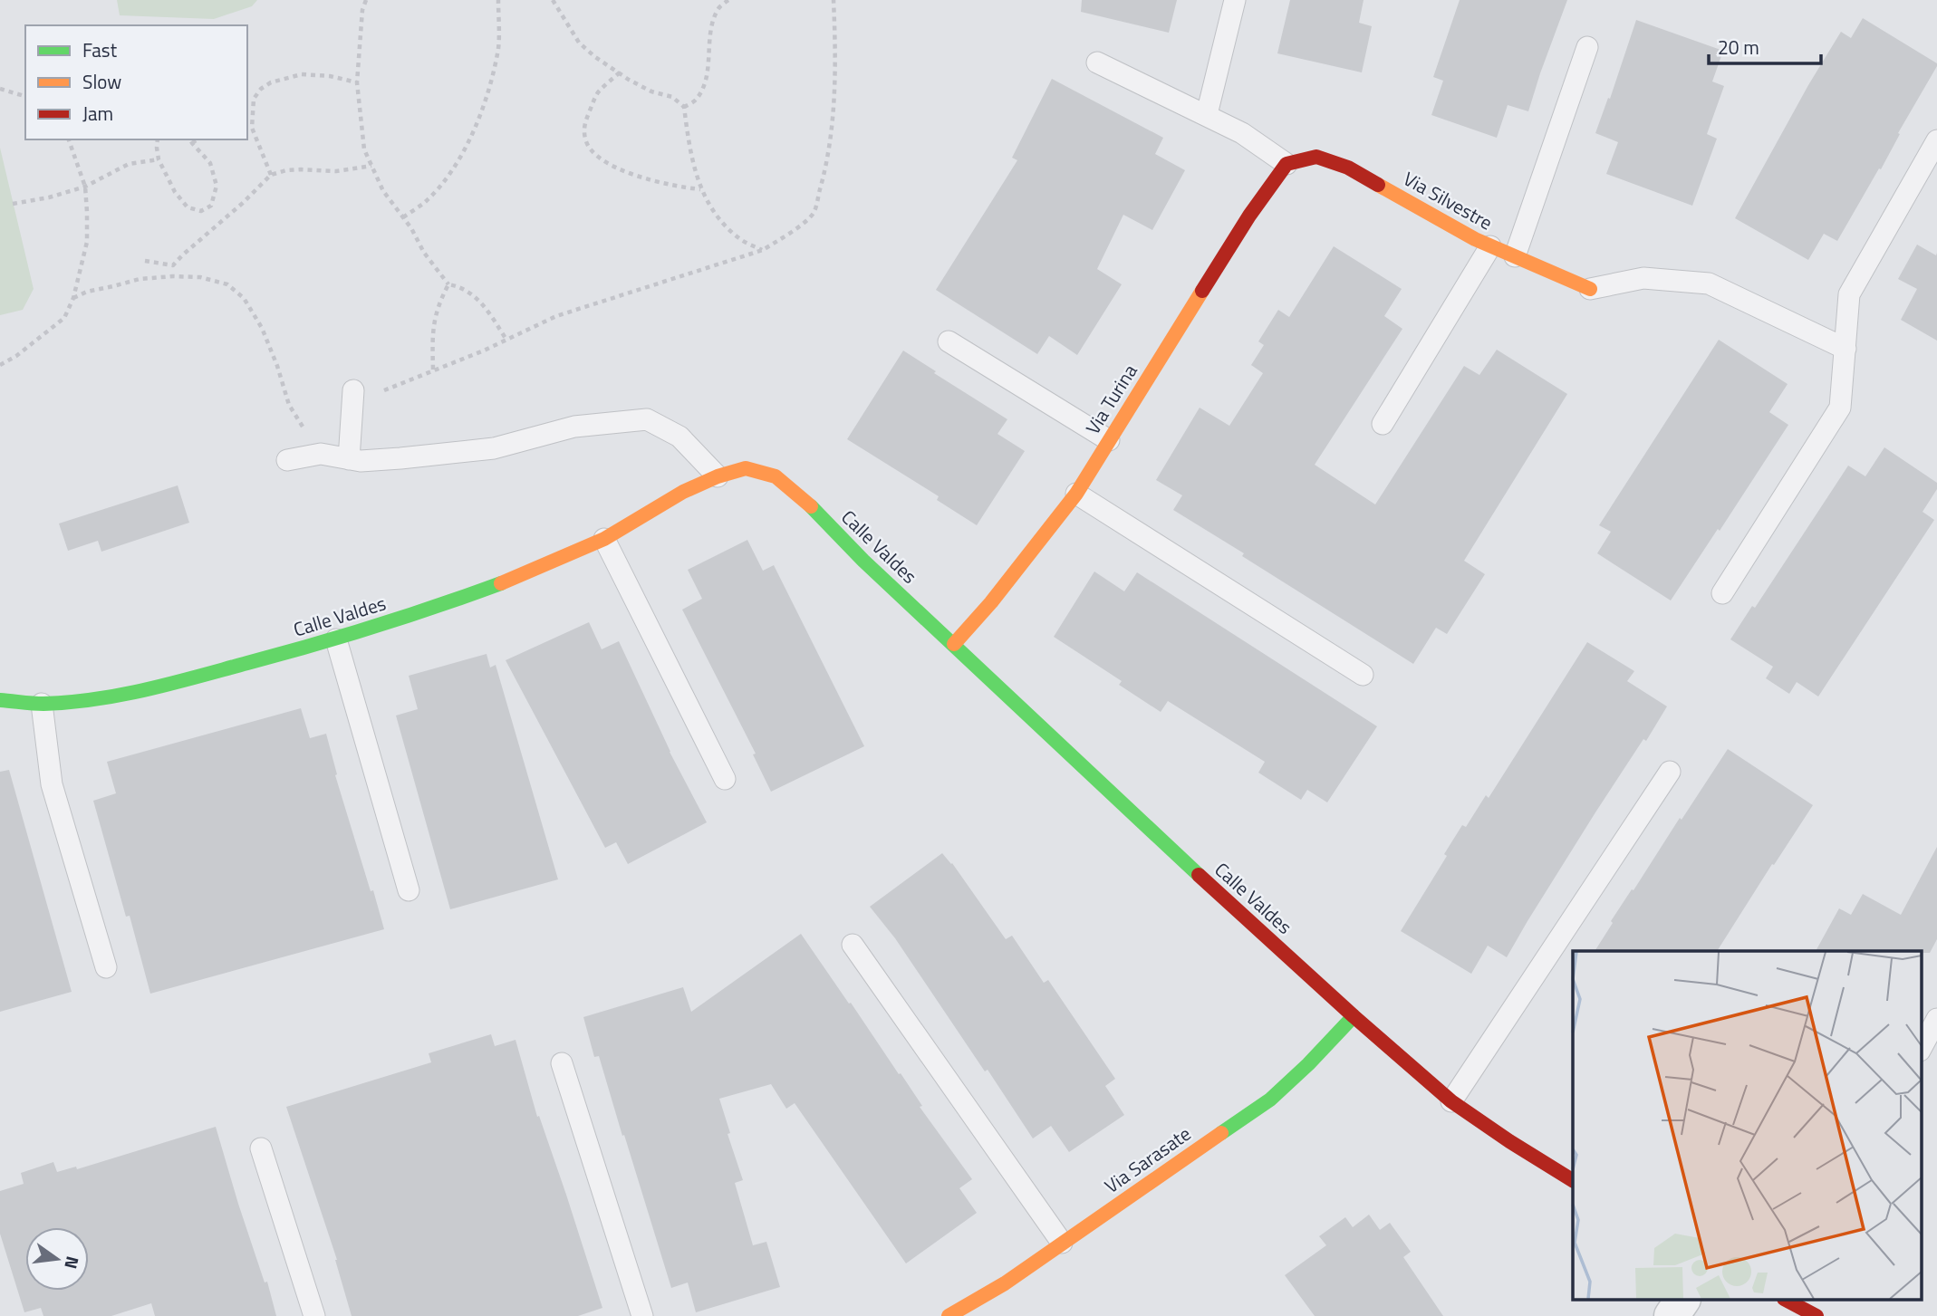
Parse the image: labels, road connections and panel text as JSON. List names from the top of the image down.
{
  "streets": {
    "street": [
      "Via Silvestre",
      "Via Turina",
      "Calle Valdes",
      "Via Sarasate"
    ]
  },
  "crossings": [
    ["Via Silvestre", "Via Turina"],
    ["Via Turina", "Calle Valdes"],
    ["Calle Valdes", "Via Sarasate"]
  ],
  "legend": ["Fast", "Slow", "Jam"],
  "scale_bar": "20 m",
  "north": "right"
}
